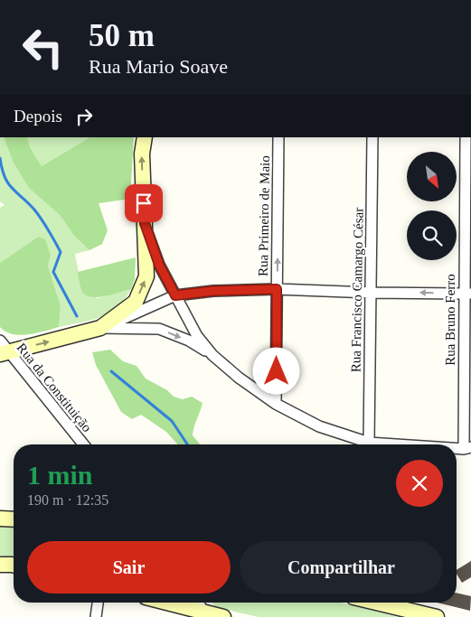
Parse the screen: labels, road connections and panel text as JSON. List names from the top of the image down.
{
  "streets": {
    "street": [
      "Rua Primeiro de Maio",
      "Rua Francisco Camargo César",
      "Rua Bruno Ferro",
      "Rua da Constituição"
    ]
  },
  "one_way": ["Rua Primeiro de Maio"],
  "north": "bottom right",
  "page": {
    "turn": ["50 m", "Rua Mario Soave"],
    "then": "Depois",
    "heading": ["1 min", "190 m · 12:35"],
    "buttons": ["Sair", "Compartilhar"]
  }
}
